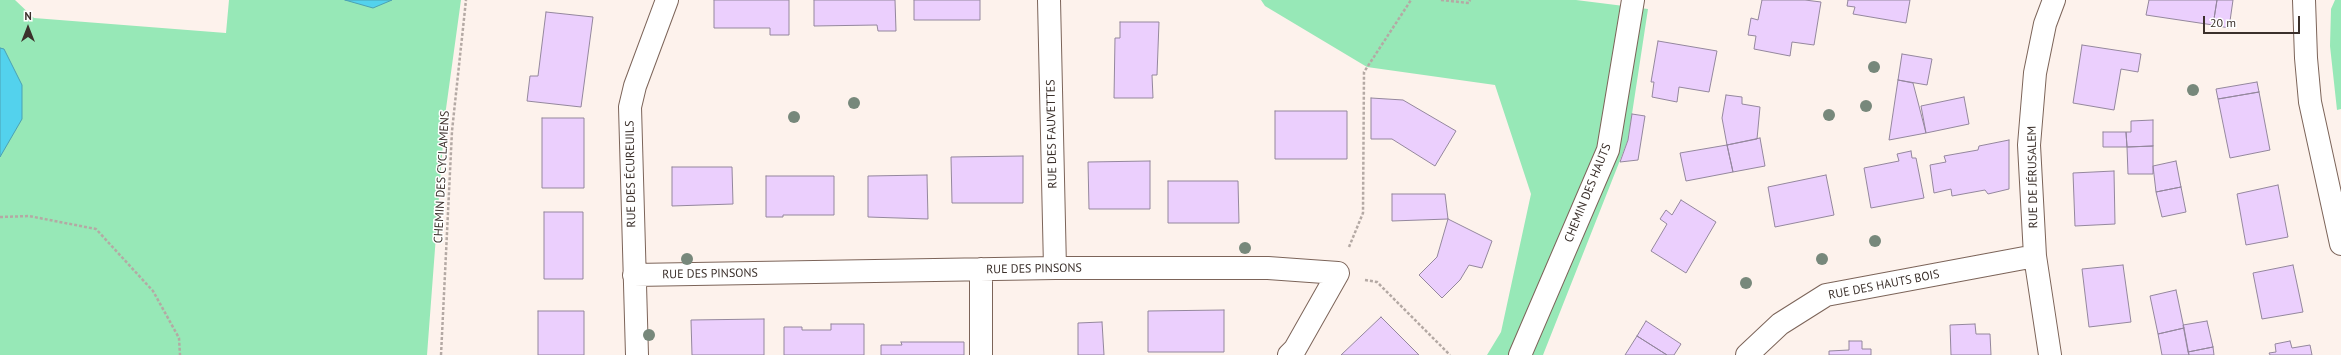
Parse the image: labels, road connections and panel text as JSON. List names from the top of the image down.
{
  "streets": {
    "street": [
      "RUE DES FAUVETTES",
      "RUE DES ÉCUREUILS",
      "RUE DE JÉRUSALEM",
      "CHEMIN DES HAUTS",
      "RUE DES PINSONS",
      "RUE DES HAUTS BOIS"
    ],
    "path": ["CHEMIN DES CYCLAMENS"]
  },
  "crossings": [
    ["RUE DES FAUVETTES", "RUE DES PINSONS"],
    ["RUE DES ÉCUREUILS", "RUE DES PINSONS"],
    ["RUE DE JÉRUSALEM", "RUE DES HAUTS BOIS"]
  ],
  "scale_bar": "20 m",
  "north": "top"
}
